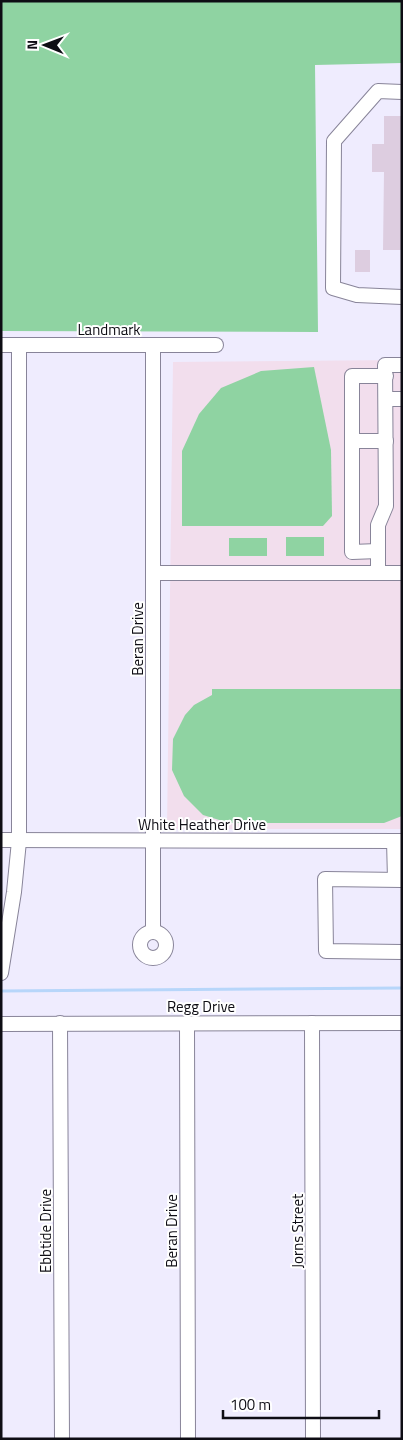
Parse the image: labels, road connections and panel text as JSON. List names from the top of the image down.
{
  "streets": {
    "street": [
      "Landmark",
      "Beran Drive",
      "White Heather Drive",
      "Regg Drive",
      "Ebbtide Drive",
      "Jorns Street"
    ]
  },
  "crossings": [
    ["Landmark", "Beran Drive"],
    ["Beran Drive", "White Heather Drive"],
    ["Beran Drive", "Regg Drive"],
    ["Regg Drive", "Ebbtide Drive"],
    ["Regg Drive", "Jorns Street"]
  ],
  "scale_bar": "100 m",
  "north": "left"
}
